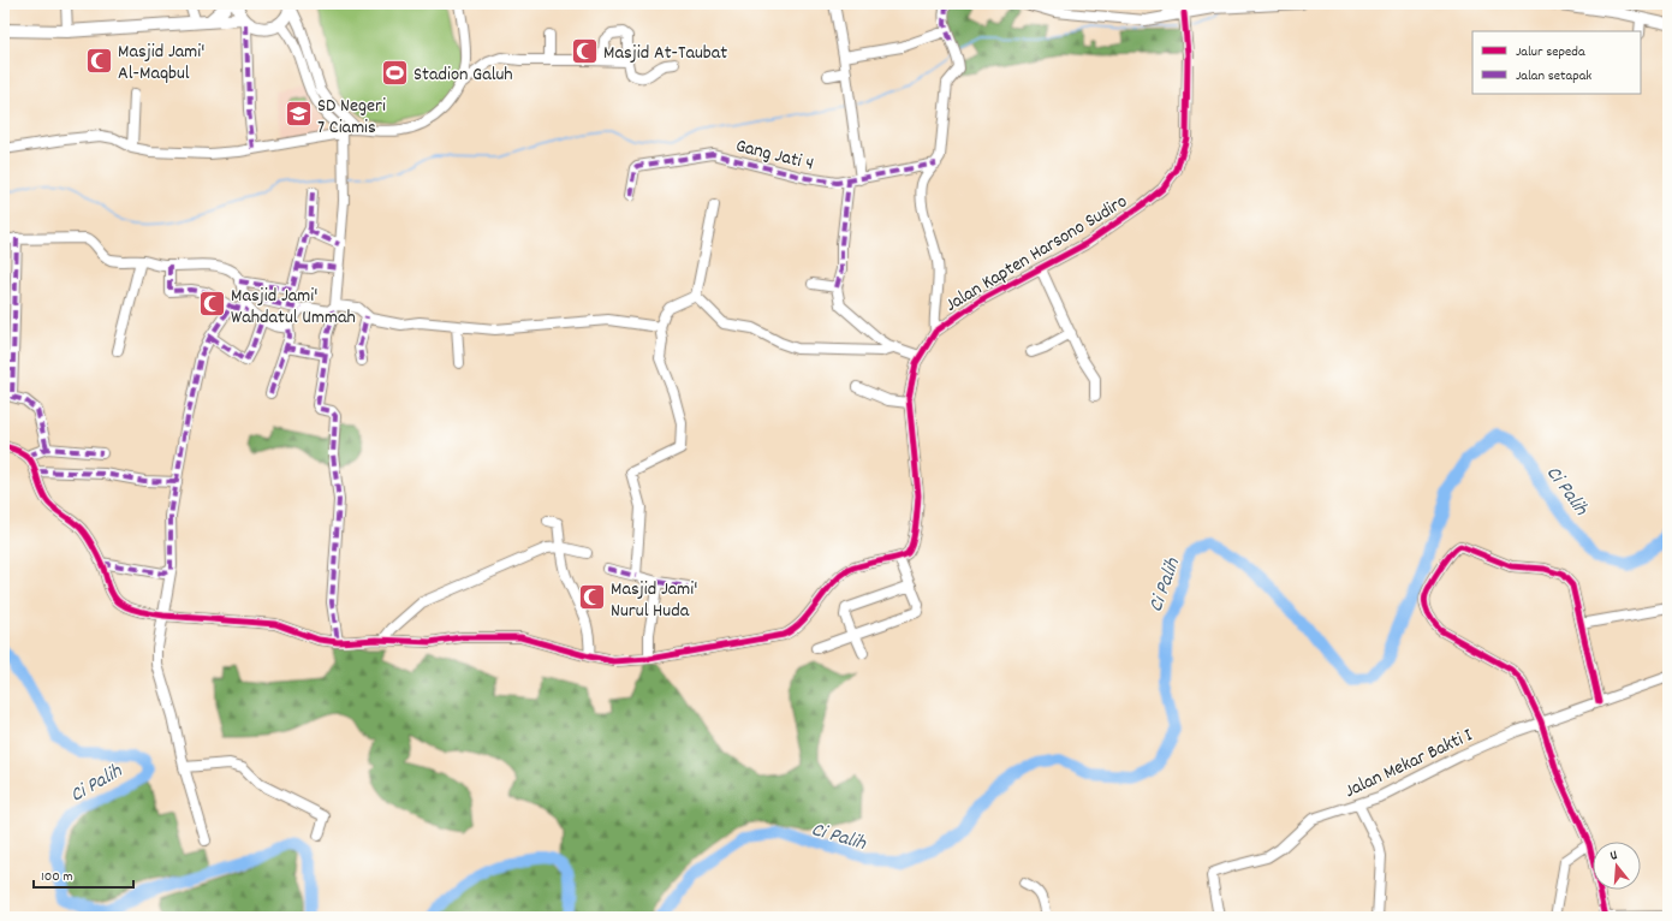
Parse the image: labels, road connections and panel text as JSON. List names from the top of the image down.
{
  "streets": {
    "street": ["Gang Jati 4", "Jalan Kapten Harsono Sudiro", "Jalan Mekar Bakti I"]
  },
  "water": ["Ci Palih"],
  "places": {
    "mosque": [
      "Masjid At-Taubat",
      "Masjid Jami' Al-Maqbul",
      "Masjid Jami' Wahdatul Ummah",
      "Masjid Jami' Nurul Huda"
    ],
    "sports": ["Stadion Galuh"],
    "school or university": ["SD Negeri 7 Ciamis"]
  },
  "legend": ["Jalur sepeda", "Jalan setapak"],
  "scale_bar": "100 m",
  "north": "top"
}
